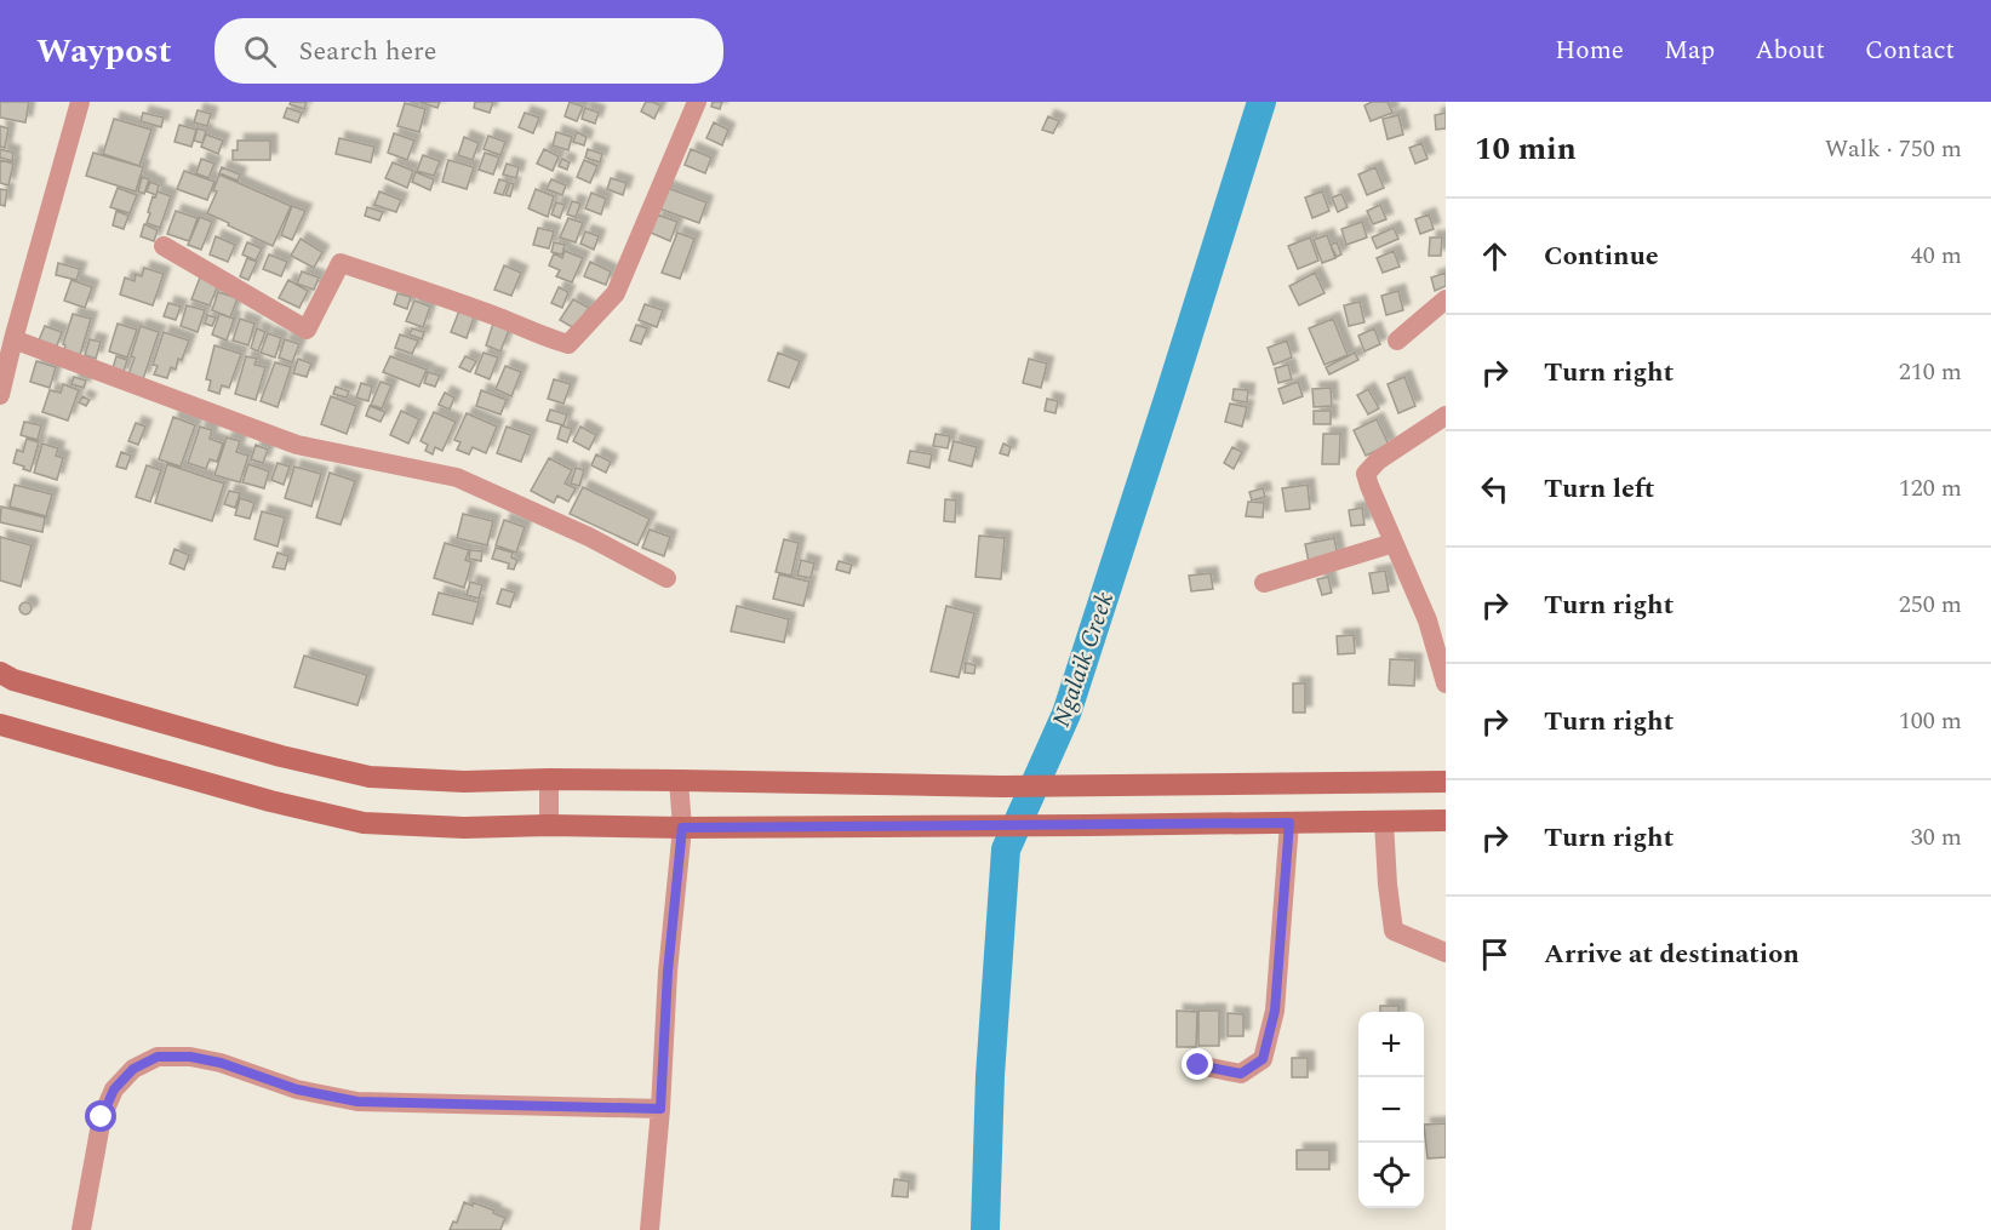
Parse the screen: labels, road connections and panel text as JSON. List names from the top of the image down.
{
  "water": ["Ngalaik Creek"],
  "page": {
    "header": "Waypost",
    "search": "Search here",
    "nav": [
      "Home",
      "Map",
      "About",
      "Contact"
    ],
    "heading": ["10 min", "Walk · 750 m"],
    "list": [
      ["Continue", "40 m"],
      ["Turn right", "210 m"],
      ["Turn left", "120 m"],
      ["Turn right", "250 m"],
      ["Turn right", "100 m"],
      ["Turn right", "30 m"],
      "Arrive at destination"
    ],
    "map_buttons": ["+", "−"]
  }
}
